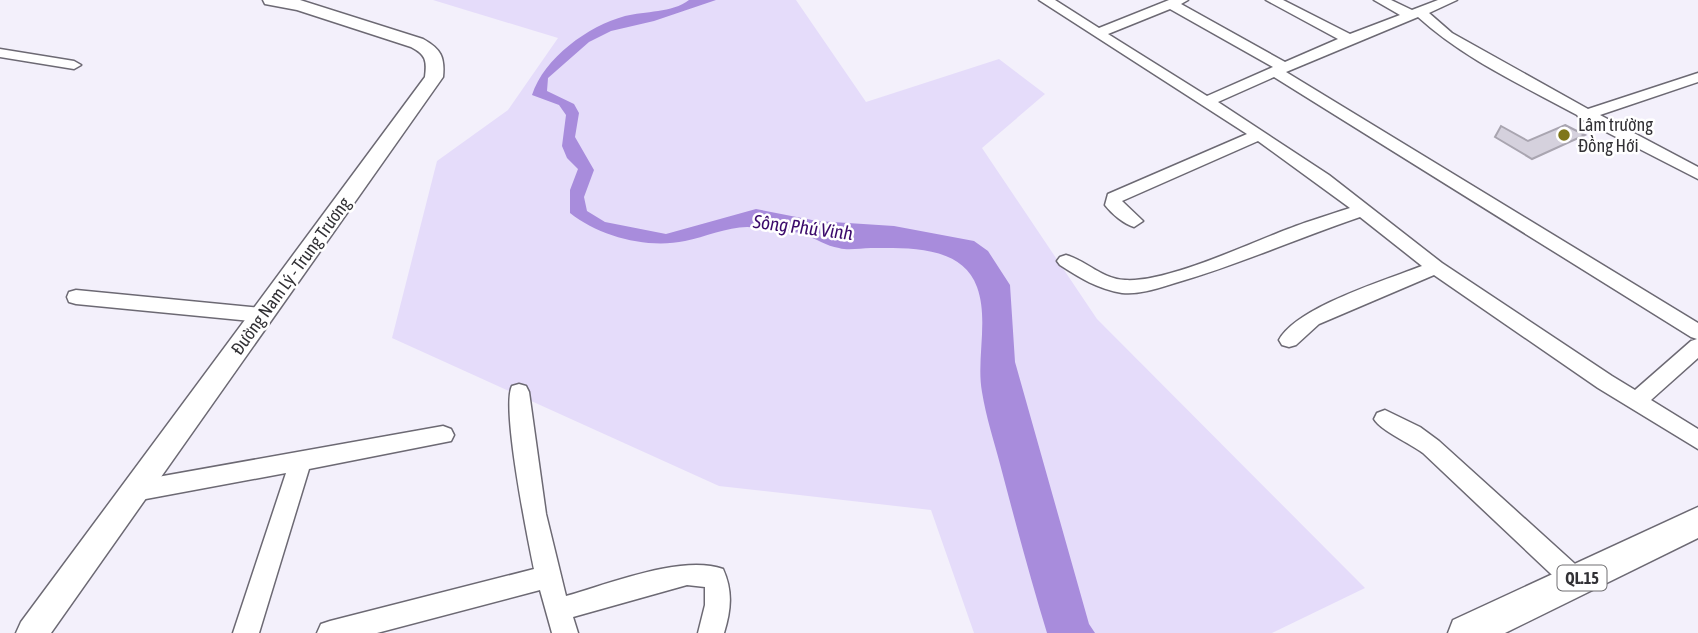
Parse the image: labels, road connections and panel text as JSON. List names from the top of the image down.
{
  "streets": {
    "highway": ["QL.15"],
    "main road": ["Đường Nam Lý - Trung Trương"]
  },
  "water": ["Sông Phú Vinh"],
  "places": ["Lâm trường Đồng Hới"]
}
